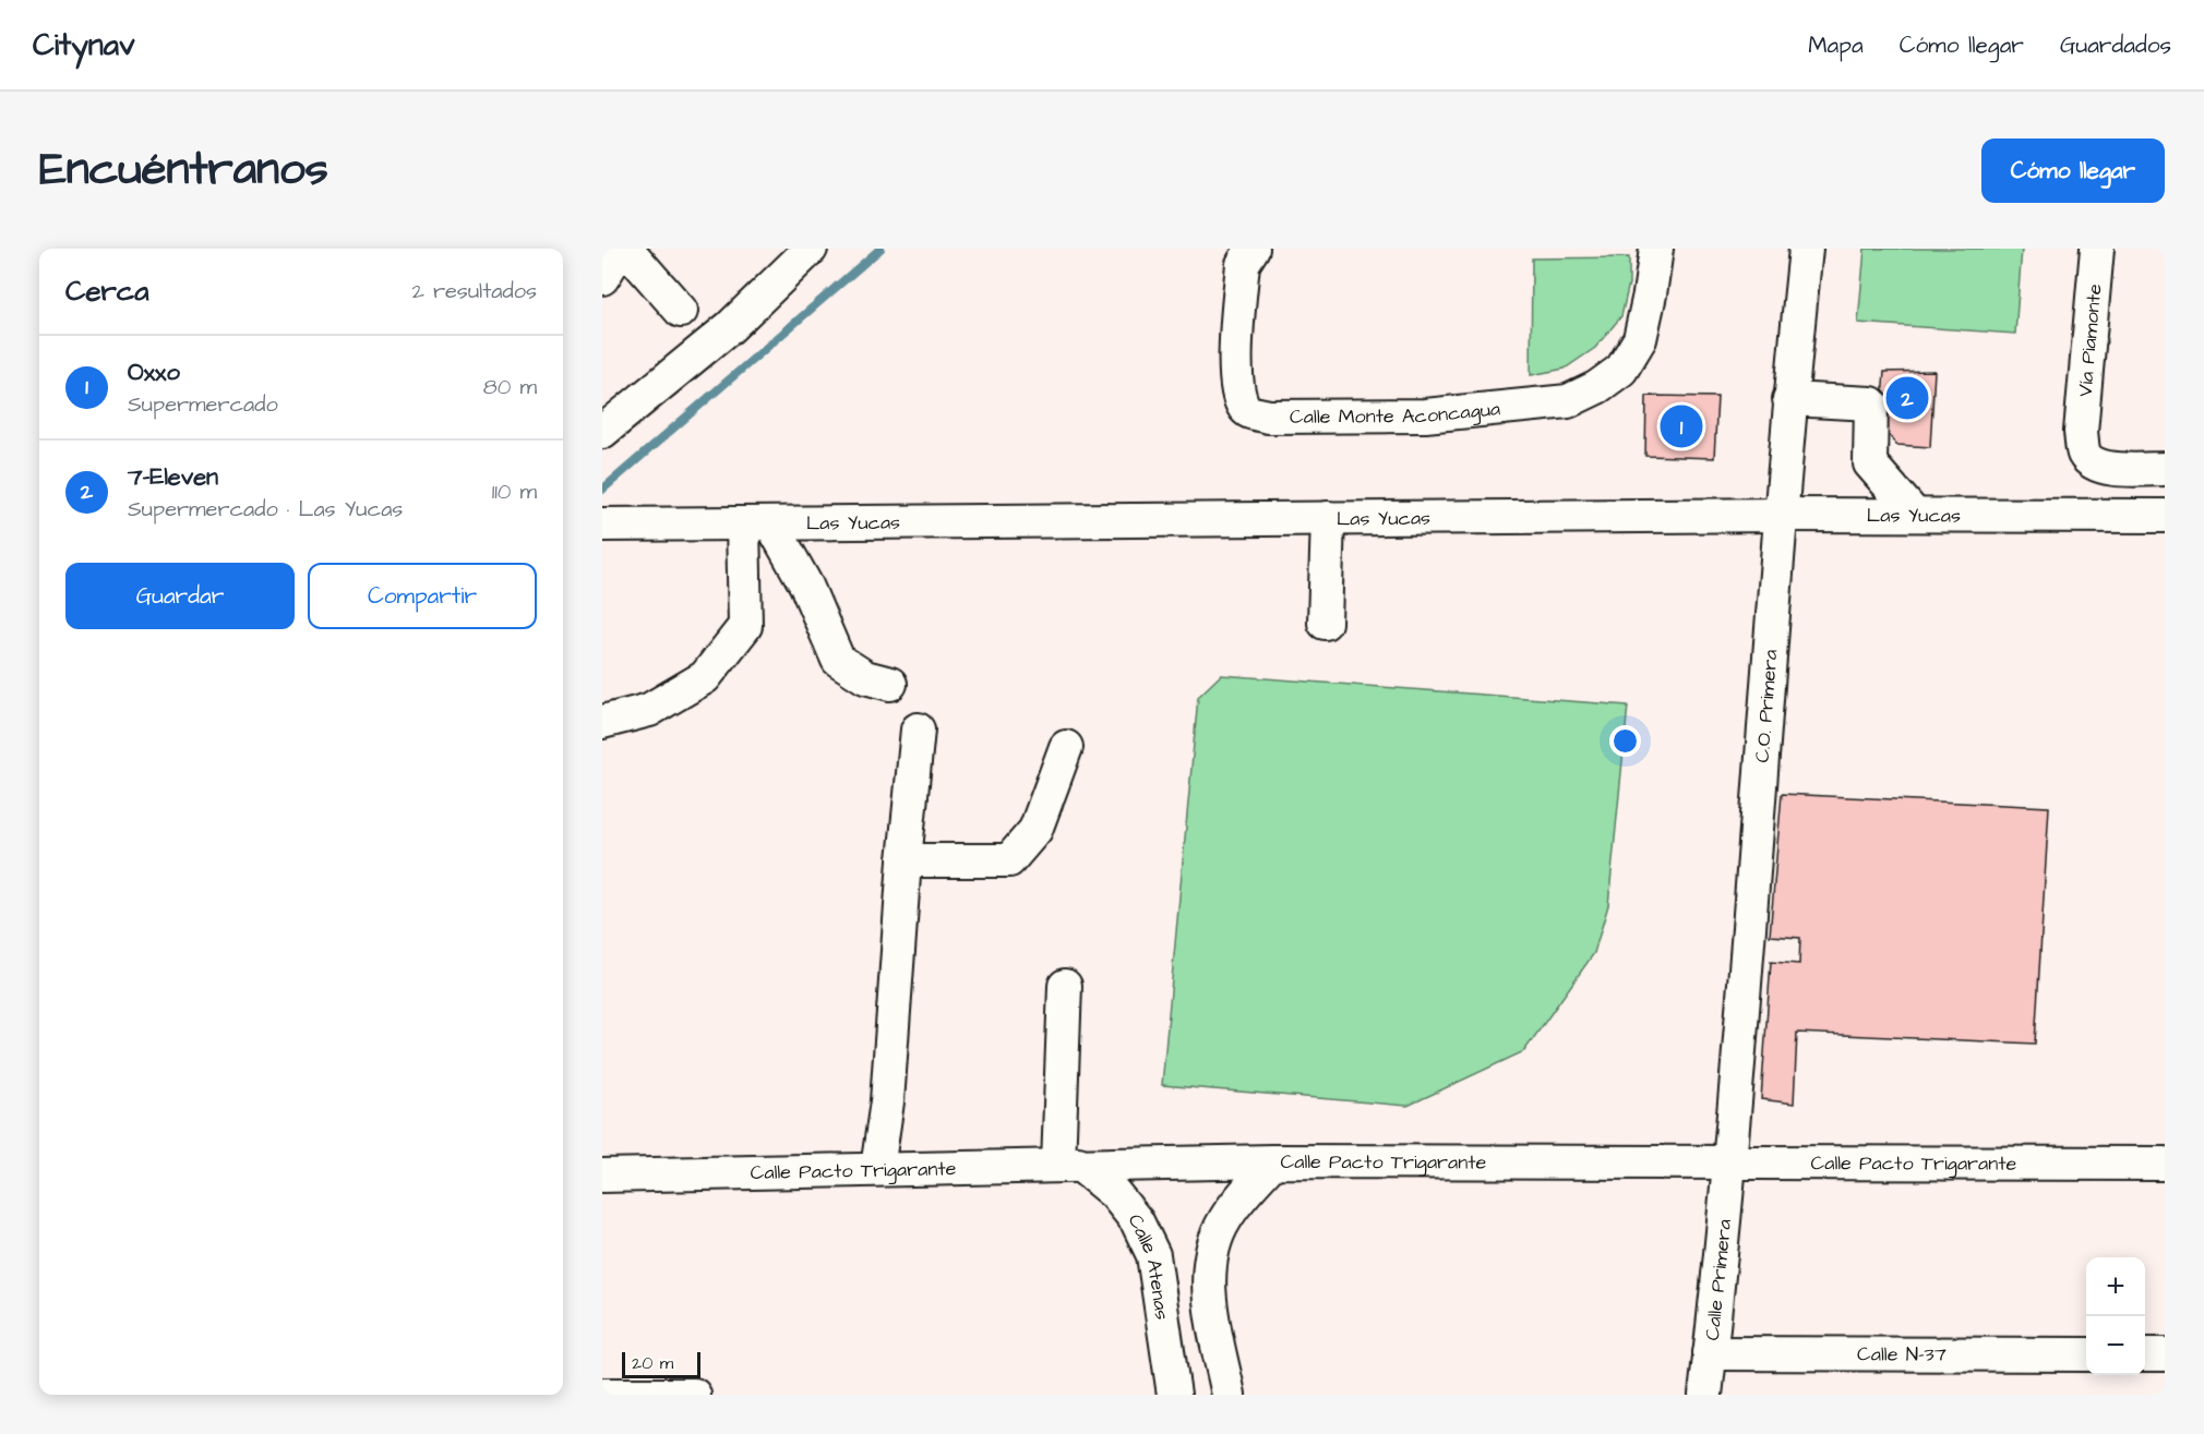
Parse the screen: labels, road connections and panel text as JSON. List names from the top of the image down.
{
  "streets": {
    "street": [
      "Vía Piamonte",
      "Calle Monte Aconcagua",
      "Las Yucas",
      "C.O. Primera",
      "Calle Pacto Trigarante",
      "Calle Atenas",
      "Calle Primera",
      "Calle N-37"
    ]
  },
  "crossings": [
    ["Las Yucas", "C.O. Primera"],
    ["C.O. Primera", "Calle Pacto Trigarante"],
    ["C.O. Primera", "Calle Primera"],
    ["Calle Pacto Trigarante", "Calle Atenas"],
    ["Calle Pacto Trigarante", "Calle Primera"],
    ["Calle Primera", "Calle N-37"]
  ],
  "scale_bar": "20 m",
  "page": {
    "header": "Citynav",
    "nav": ["Mapa", "Cómo llegar", "Guardados"],
    "title": "Encuéntranos",
    "buttons": [
      "Cómo llegar",
      ["Guardar", "Compartir"]
    ],
    "heading": ["Cerca", "2 resultados"],
    "list": [
      {
        "mark": "1",
        "name": "Oxxo",
        "note": "Supermercado",
        "value": "80 m"
      },
      {
        "mark": "2",
        "name": "7-Eleven",
        "note": "Supermercado · Las Yucas",
        "value": "110 m"
      }
    ],
    "pins": ["2", "1"],
    "map_buttons": ["+", "−"],
    "scale": "20 m"
  }
}
